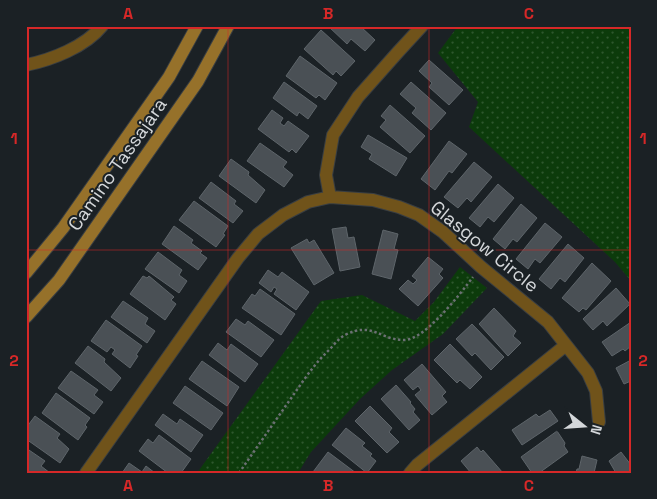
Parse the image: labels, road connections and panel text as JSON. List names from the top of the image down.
{
  "streets": {
    "main road": ["Camino Tassajara"],
    "street": ["Glasgow Circle"]
  },
  "north": "right",
  "grid": {
    "columns": ["A", "B", "C"],
    "rows": ["1", "2"]
  }
}
